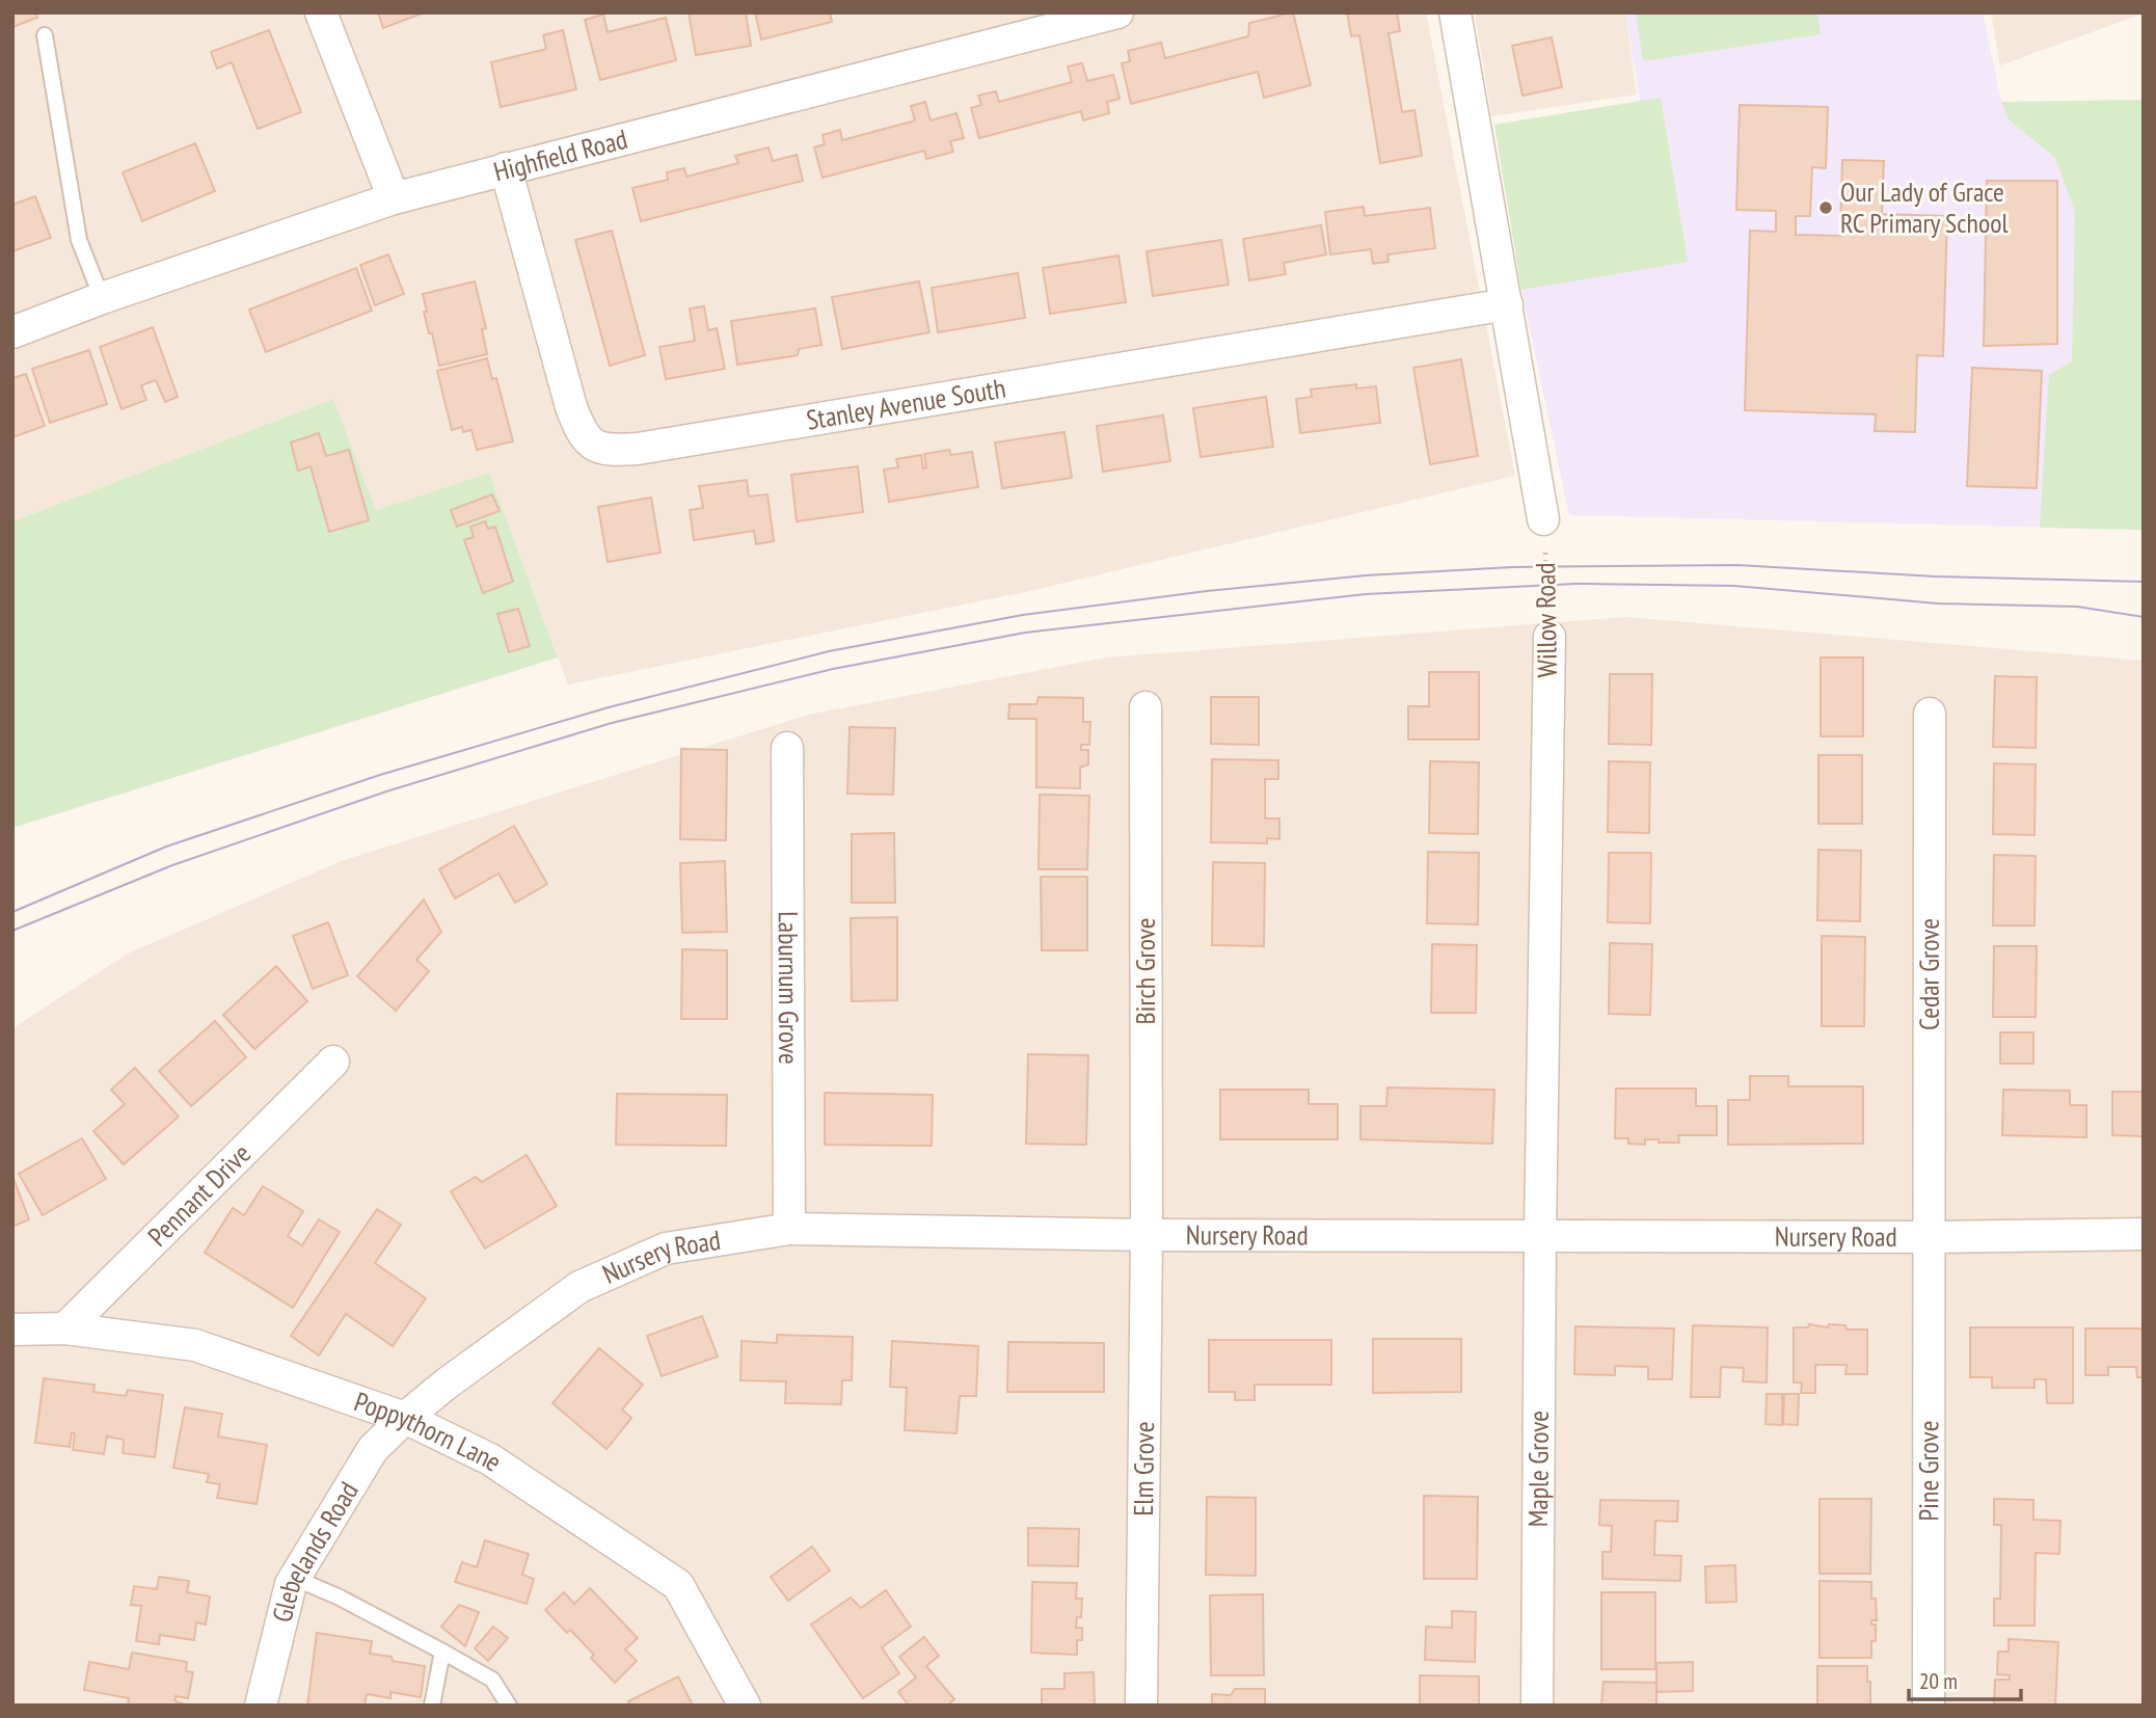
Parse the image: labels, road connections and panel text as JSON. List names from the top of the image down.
{
  "streets": {
    "street": [
      "Highfield Road",
      "Stanley Avenue South",
      "Willow Road",
      "Birch Grove",
      "Cedar Grove",
      "Laburnum Grove",
      "Pennant Drive",
      "Nursery Road",
      "Poppythorn Lane",
      "Elm Grove",
      "Maple Grove",
      "Pine Grove",
      "Glebelands Road"
    ]
  },
  "crossings": [
    ["Highfield Road", "Stanley Avenue South"],
    ["Willow Road", "Nursery Road"],
    ["Willow Road", "Maple Grove"],
    ["Birch Grove", "Nursery Road"],
    ["Birch Grove", "Elm Grove"],
    ["Cedar Grove", "Nursery Road"],
    ["Cedar Grove", "Pine Grove"],
    ["Laburnum Grove", "Nursery Road"],
    ["Pennant Drive", "Poppythorn Lane"],
    ["Nursery Road", "Poppythorn Lane"],
    ["Nursery Road", "Elm Grove"],
    ["Nursery Road", "Maple Grove"],
    ["Nursery Road", "Pine Grove"],
    ["Nursery Road", "Glebelands Road"],
    ["Poppythorn Lane", "Glebelands Road"]
  ],
  "places": ["Our Lady of Grace RC Primary School"],
  "scale_bar": "20 m"
}
